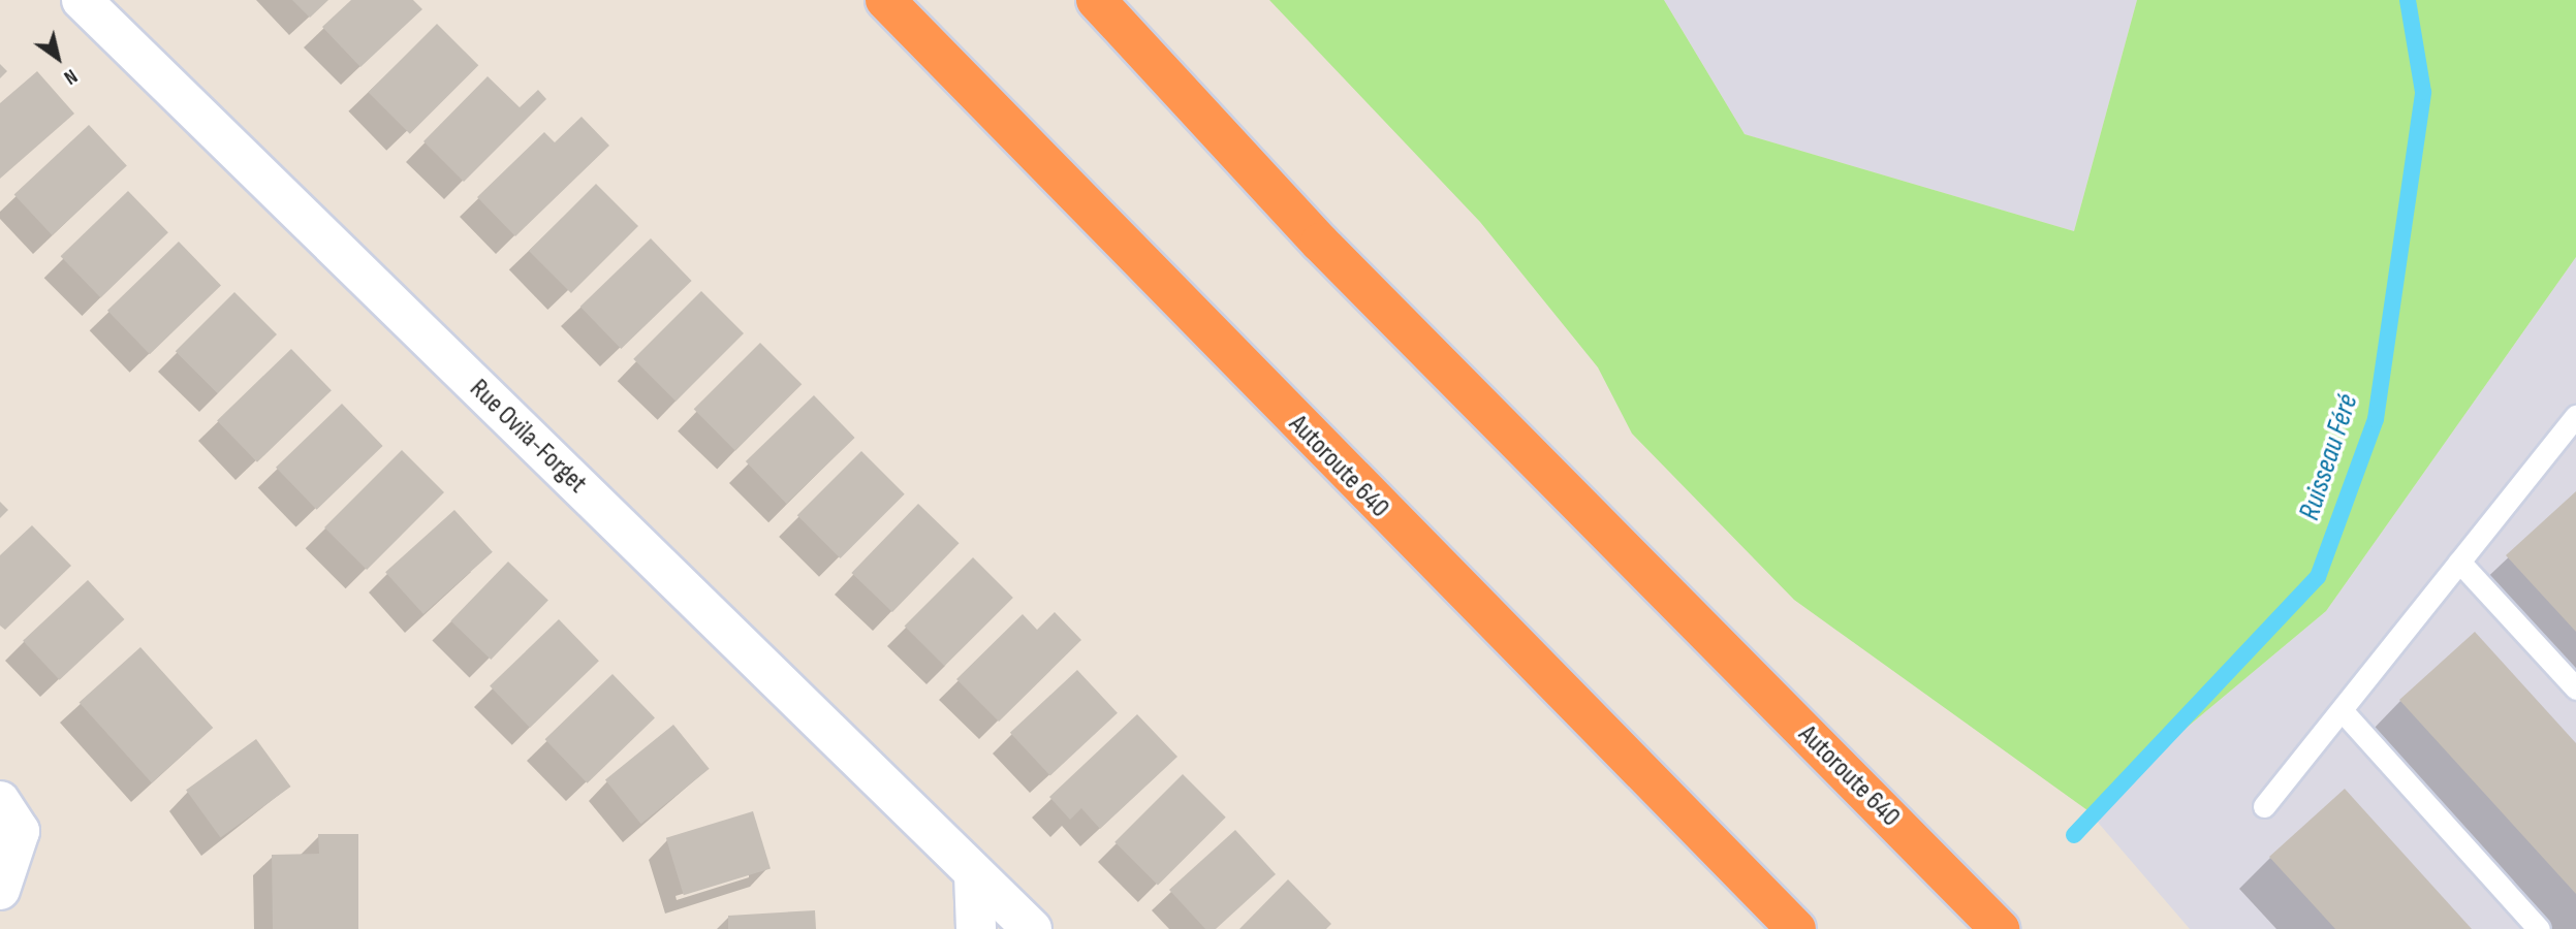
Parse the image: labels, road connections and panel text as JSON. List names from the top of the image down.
{
  "streets": {
    "highway": ["Autoroute 640"],
    "street": ["Rue Ovila-Forget"]
  },
  "water": ["Ruisseau Féré"],
  "north": "bottom right"
}
